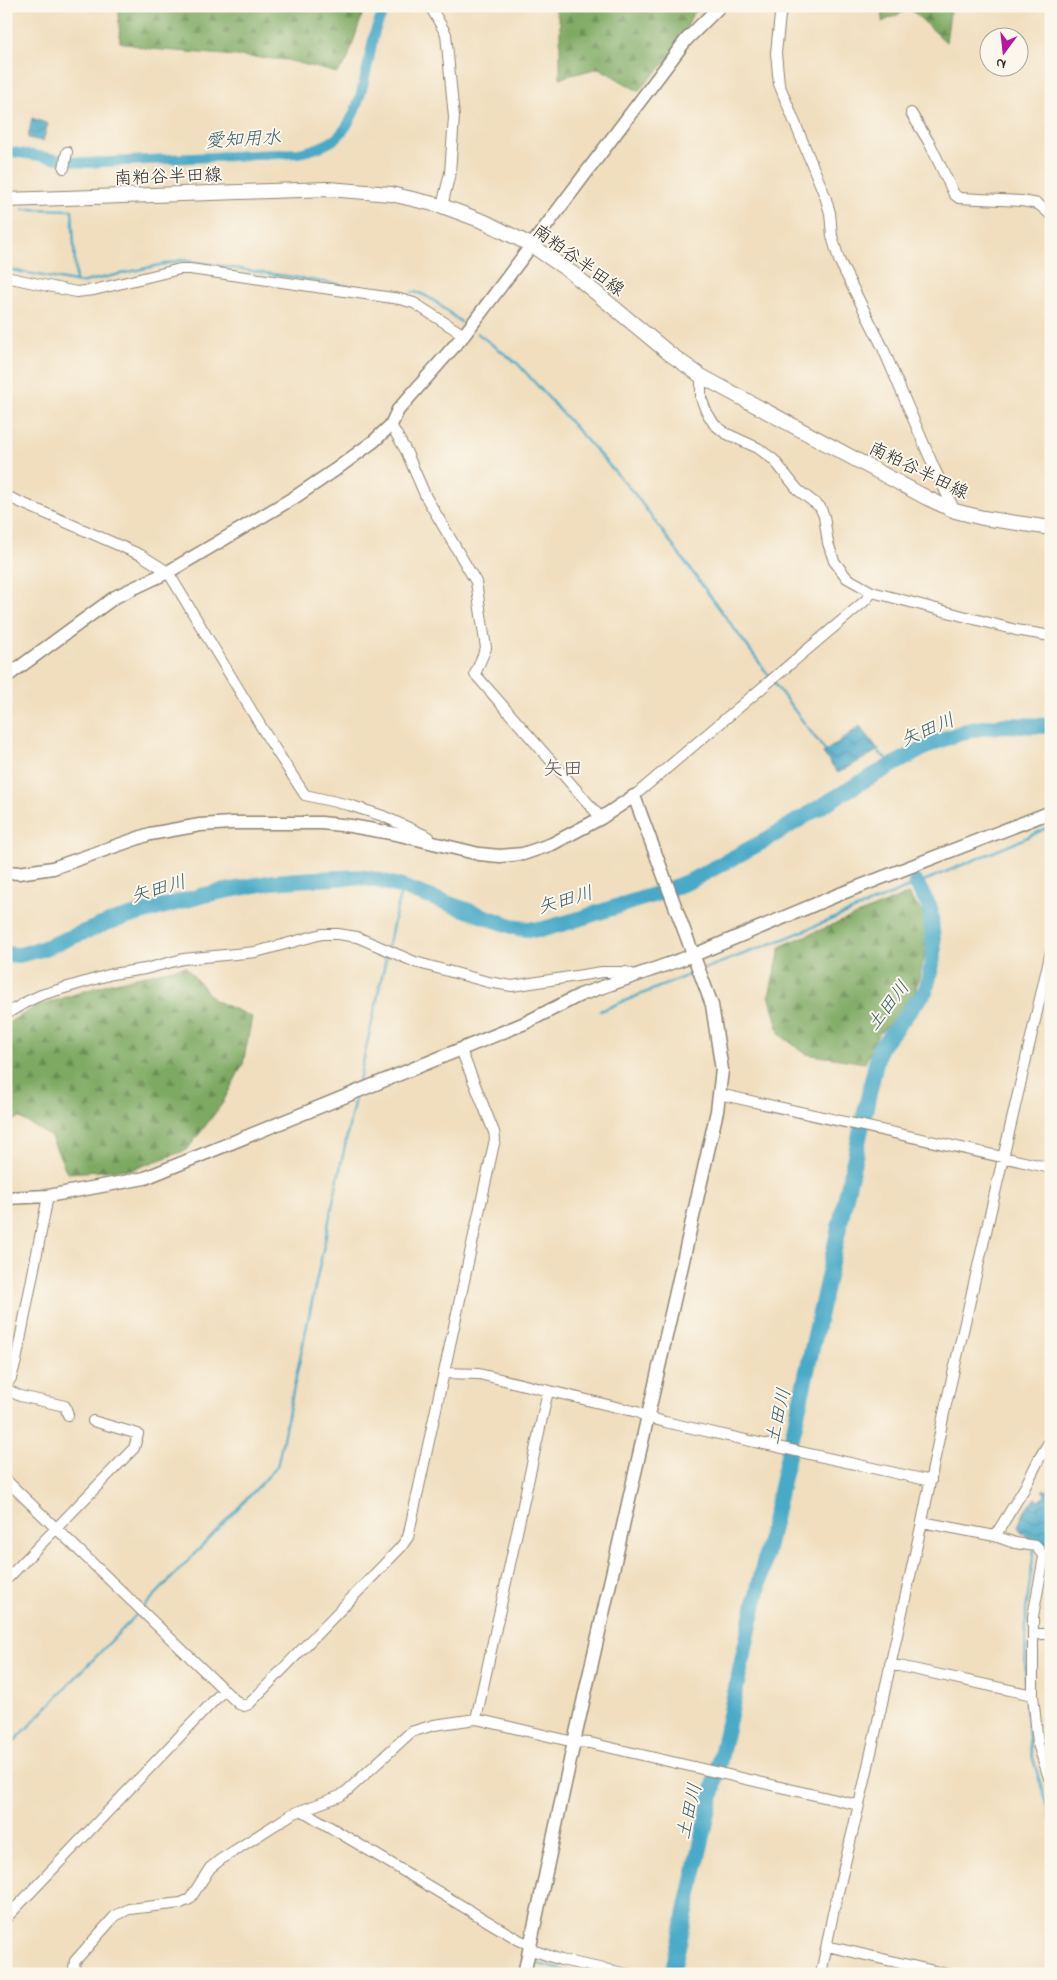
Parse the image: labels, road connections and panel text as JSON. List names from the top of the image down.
{
  "streets": {
    "main road": ["南粕谷半田線"]
  },
  "districts": ["矢田"],
  "water": ["愛知用水", "矢田川", "土田川"],
  "north": "bottom"
}
